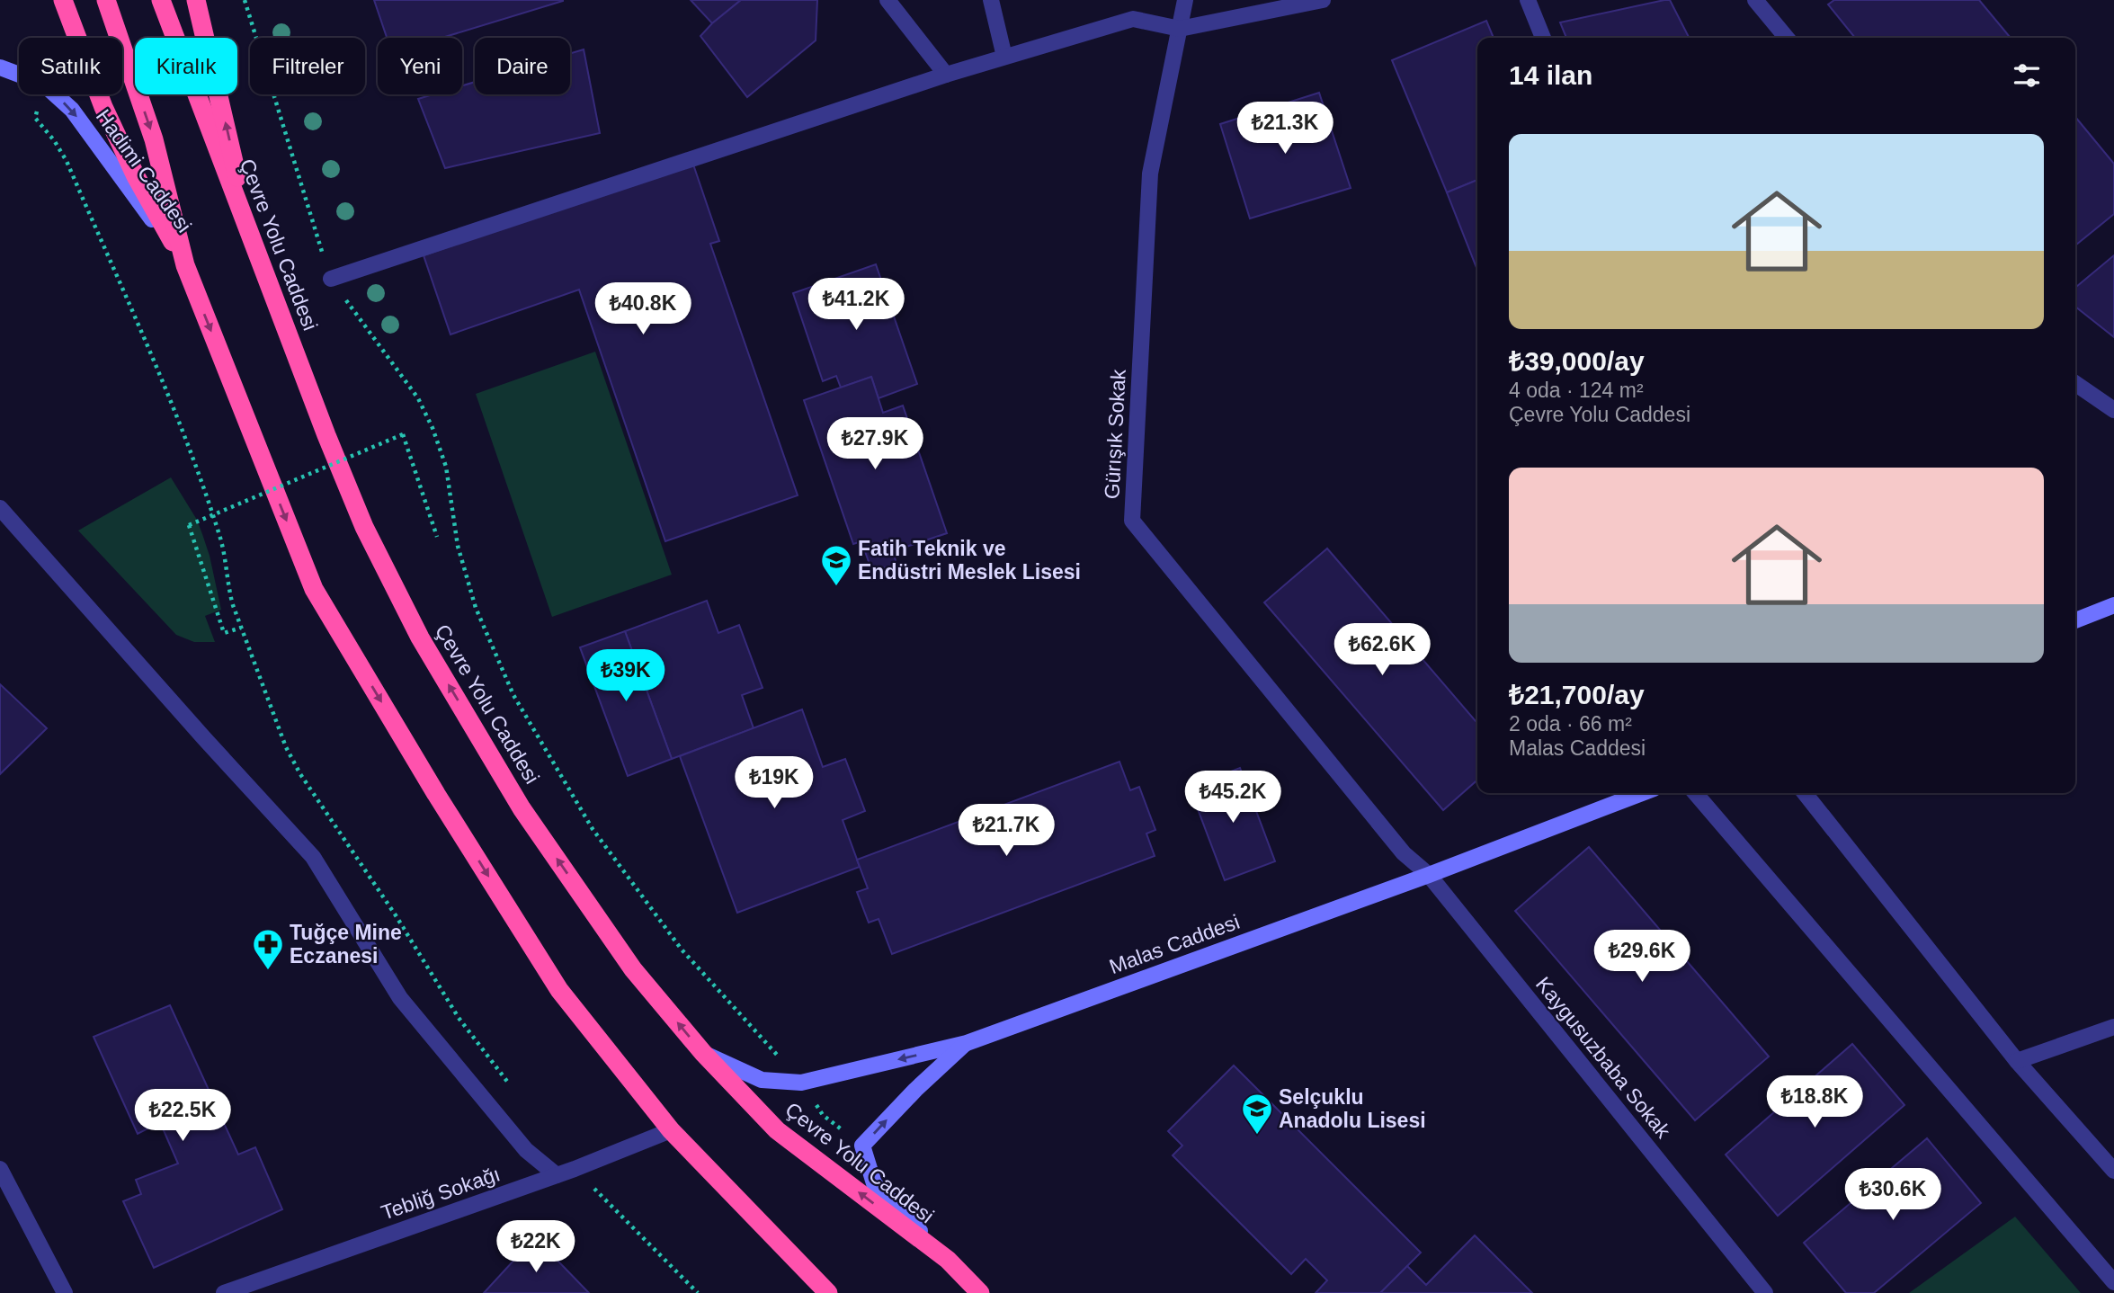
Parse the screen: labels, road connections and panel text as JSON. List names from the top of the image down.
{
  "streets": {
    "highway": ["Çevre Yolu Caddesi"],
    "street": [
      "Hadimi Caddesi",
      "Gürışık Sokak",
      "Malas Caddesi",
      "Kaygusuzbaba Sokak",
      "Tebliğ Sokağı"
    ]
  },
  "crossings": [
    ["Çevre Yolu Caddesi", "Malas Caddesi"],
    ["Gürışık Sokak", "Kaygusuzbaba Sokak"],
    ["Malas Caddesi", "Kaygusuzbaba Sokak"]
  ],
  "one_way": ["Hadimi Caddesi"],
  "places": {
    "school or university": ["Fatih Teknik ve Endüstri Meslek Lisesi", "Selçuklu Anadolu Lisesi"],
    "pharmacy": ["Tuğçe Mine Eczanesi"]
  },
  "page": {
    "chip": [
      "Satılık",
      "Kiralık",
      "Filtreler",
      "Yeni",
      "Daire"
    ],
    "heading": "14 ilan",
    "price": [
      "₺21.3K",
      "₺41.2K",
      "₺40.8K",
      "₺27.9K",
      "₺62.6K",
      "₺39K",
      "₺19K",
      "₺45.2K",
      "₺21.7K",
      "₺29.6K",
      "₺18.8K",
      "₺22.5K",
      "₺30.6K",
      "₺22K"
    ],
    "list": [
      {
        "name": "₺39,000/ay",
        "note": "4 oda · 124 m² · Çevre Yolu Caddesi"
      },
      {
        "name": "₺21,700/ay",
        "note": "2 oda · 66 m² · Malas Caddesi"
      }
    ]
  }
}
